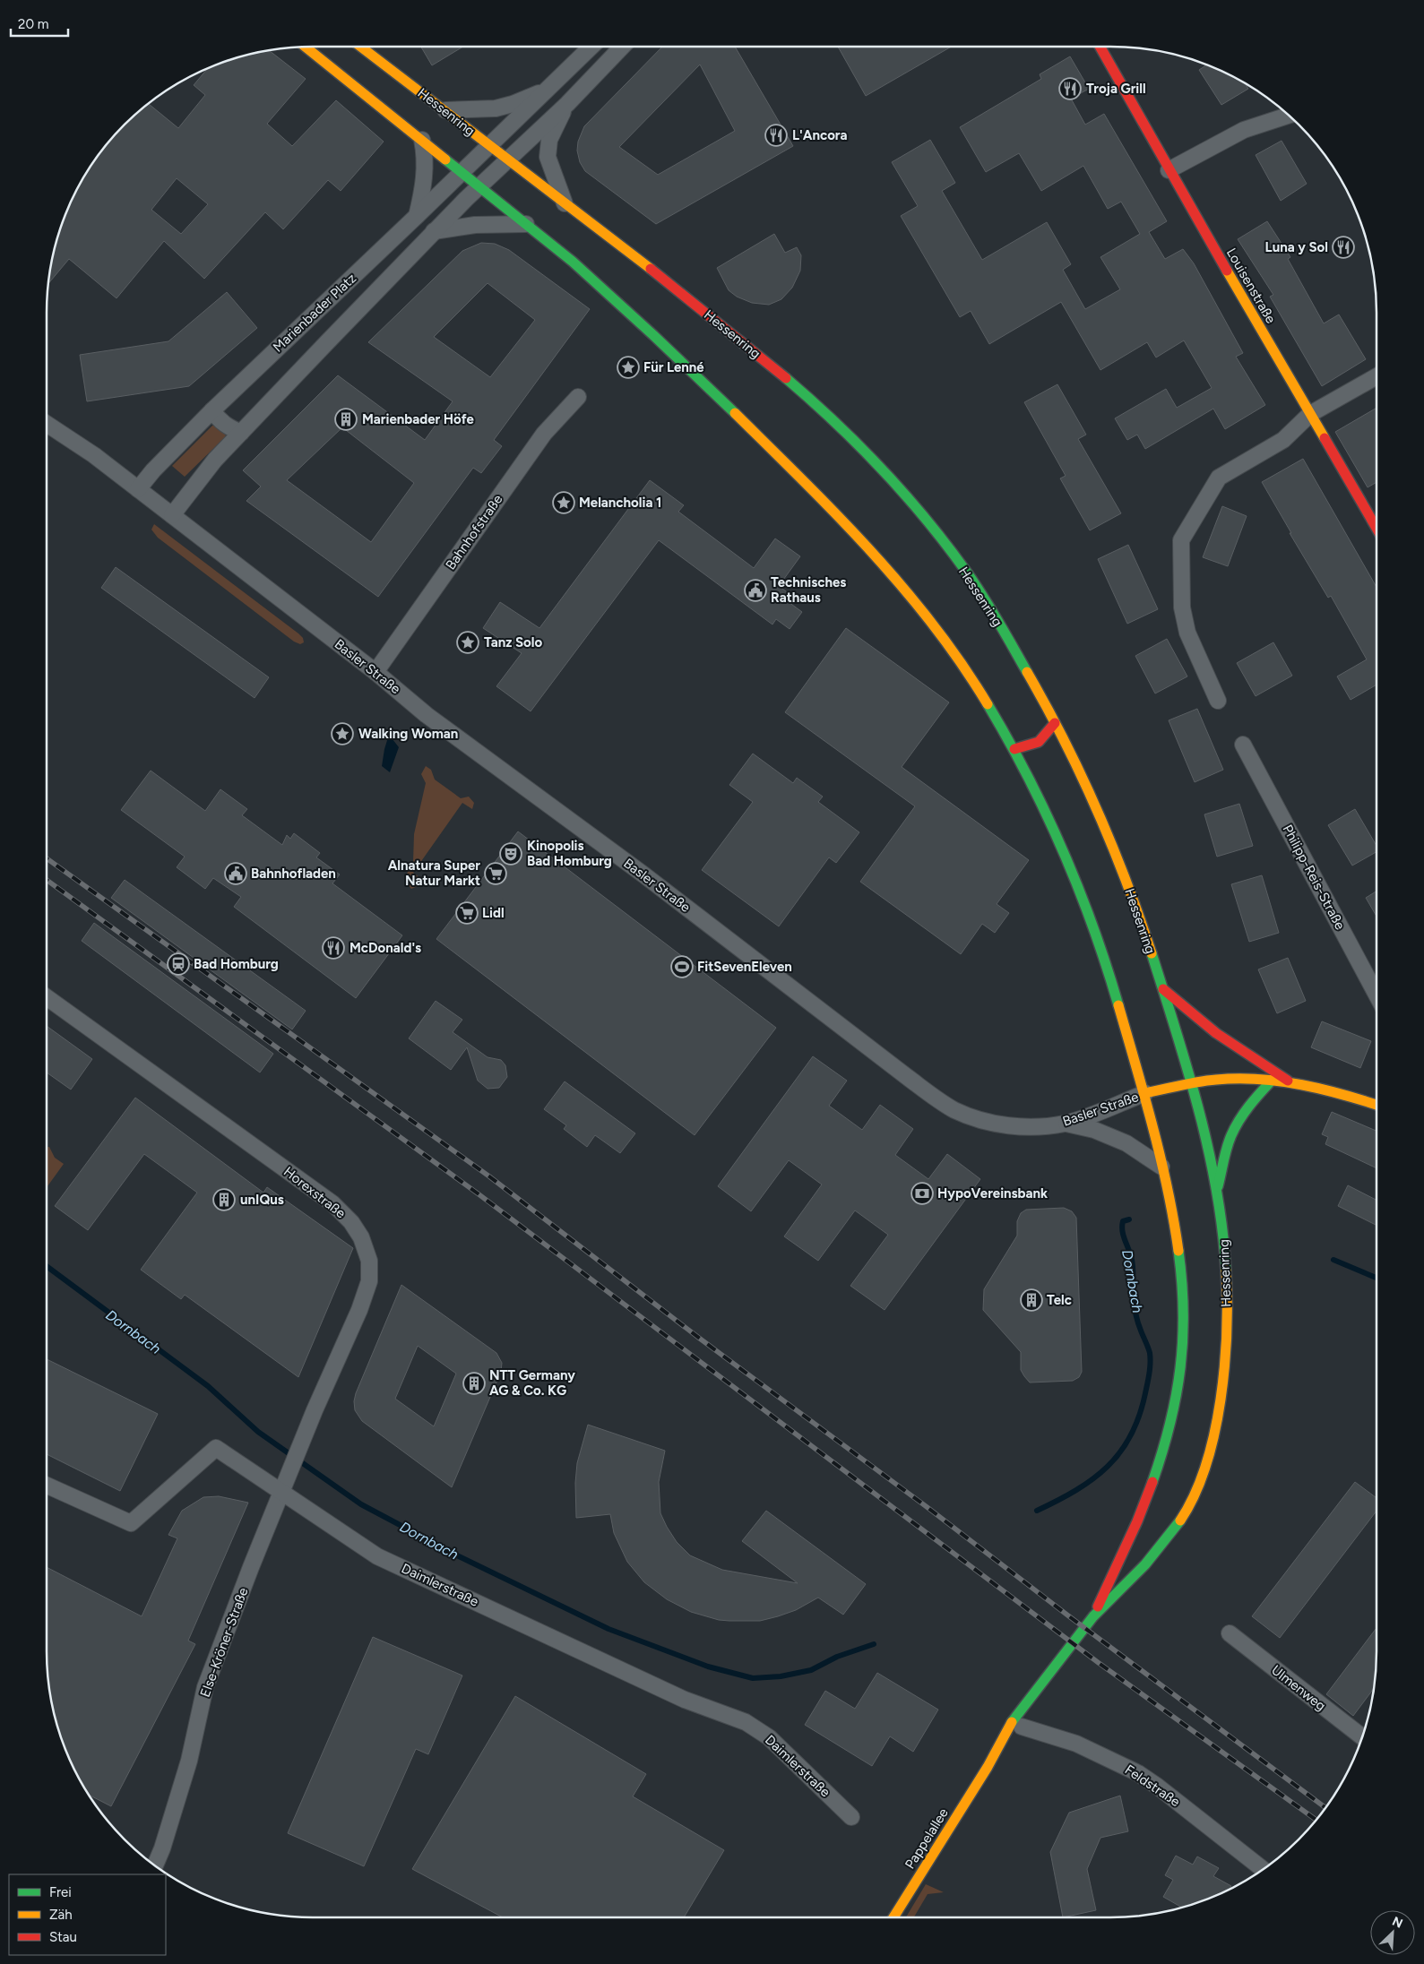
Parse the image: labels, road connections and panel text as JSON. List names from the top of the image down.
{
  "streets": {
    "street": [
      "Hessenring",
      "Louisenstraße",
      "Marienbader Platz",
      "Bahnhofstraße",
      "Basler Straße",
      "Philipp-Reis-Straße",
      "Horexstraße",
      "Daimlerstraße",
      "Else-Kröner-Straße",
      "Ulmenweg",
      "Feldstraße",
      "Pappelallee"
    ]
  },
  "crossings": [
    ["Hessenring", "Marienbader Platz"],
    ["Hessenring", "Pappelallee"],
    ["Marienbader Platz", "Basler Straße"],
    ["Bahnhofstraße", "Basler Straße"],
    ["Horexstraße", "Daimlerstraße"],
    ["Horexstraße", "Else-Kröner-Straße"],
    ["Daimlerstraße", "Else-Kröner-Straße"],
    ["Feldstraße", "Pappelallee"]
  ],
  "water": ["Dornbach"],
  "places": {
    "restaurant": [
      "Troja Grill",
      "L'Ancora",
      "Luna y Sol",
      "McDonald's"
    ],
    "place": [
      "Für Lenné",
      "Melancholia 1",
      "Tanz Solo",
      "Walking Woman"
    ],
    "building": [
      "Marienbader Höfe",
      "unIQus",
      "Telc",
      "NTT Germany AG & Co. KG"
    ],
    "public building": ["Technisches Rathaus", "Bahnhofladen"],
    "theatre": ["Kinopolis Bad Homburg"],
    "supermarket": ["Alnatura Super Natur Markt", "Lidl"],
    "station": ["Bad Homburg"],
    "sports": ["FitSevenEleven"],
    "bank": ["HypoVereinsbank"]
  },
  "legend": ["Frei", "Zäh", "Stau"],
  "scale_bar": "20 m",
  "north": "top right"
}
